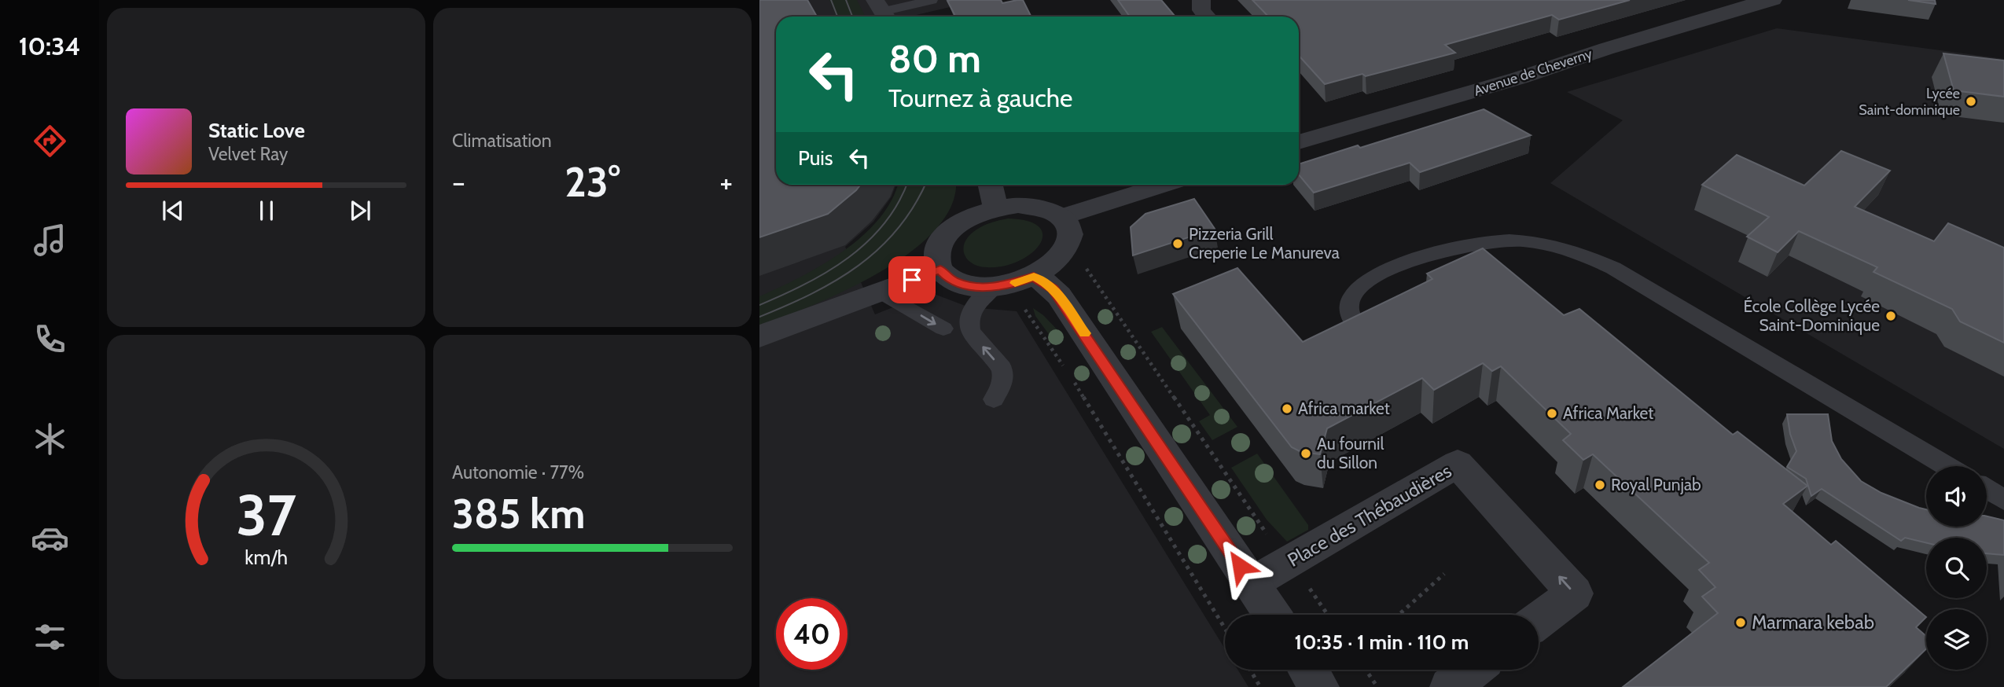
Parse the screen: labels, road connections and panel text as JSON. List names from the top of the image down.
{
  "streets": {
    "street": ["Avenue de Cheverny", "Place des Thébaudières"]
  },
  "places": [
    "Lycée Saint-dominique",
    "Pizzeria Grill Creperie Le Manureva",
    "École Collège Lycée Saint-Dominique",
    "Africa market",
    "Africa Market",
    "Au fournil du Sillon",
    "Royal Punjab",
    "Marmara kebab"
  ],
  "page": {
    "tabs": "10:34",
    "tile": [
      "Climatisation",
      ["Autonomie · 77%", "385 km"]
    ],
    "turn": ["80 m", "Tournez à gauche"],
    "song": ["Static Love", "Velvet Ray"],
    "then": "Puis",
    "heat": ["−", "23°", "+"],
    "limit": "40",
    "trip": "10:35 · 1 min · 110 m",
    "gauge": ["37", "km/h"]
  }
}
